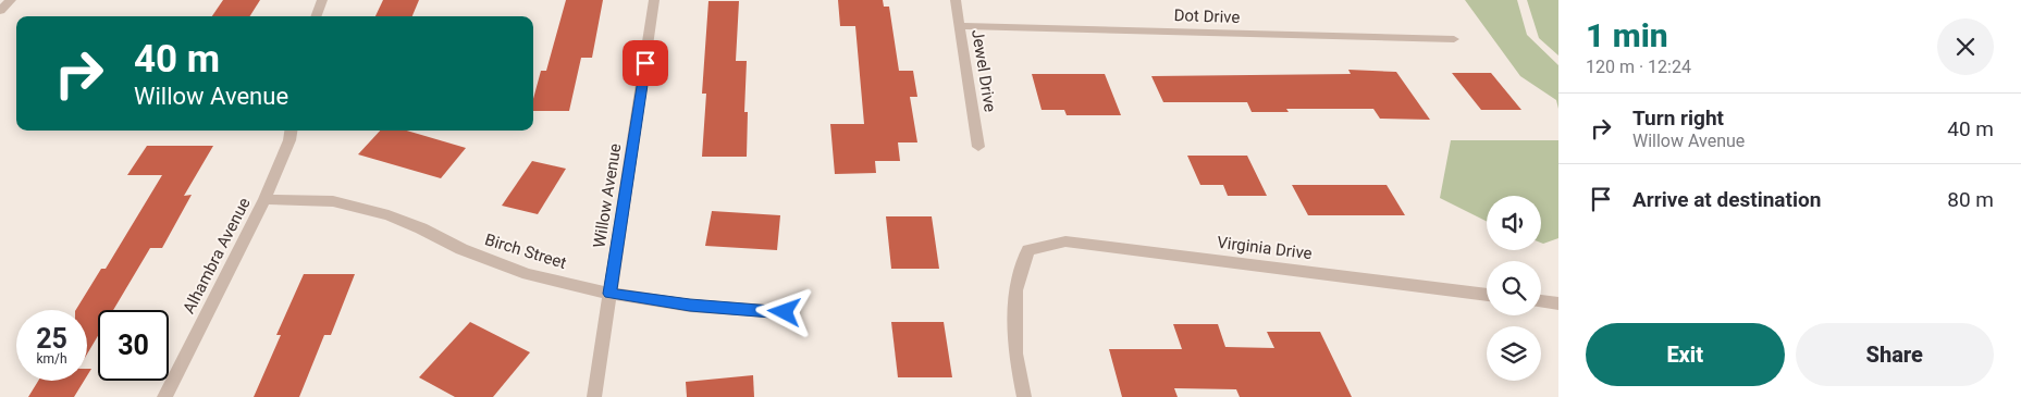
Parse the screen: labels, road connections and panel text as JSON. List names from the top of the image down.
{
  "streets": {
    "street": [
      "Dot Drive",
      "Jewel Drive",
      "Willow Avenue",
      "Virginia Drive",
      "Birch Street",
      "Alhambra Avenue"
    ]
  },
  "crossings": [
    ["Dot Drive", "Jewel Drive"],
    ["Willow Avenue", "Birch Street"],
    ["Birch Street", "Alhambra Avenue"]
  ],
  "page": {
    "heading": ["1 min", "120 m · 12:24"],
    "turn": ["40 m", "Willow Avenue"],
    "list": [
      {
        "name": "Turn right",
        "note": "Willow Avenue",
        "value": "40 m"
      },
      {
        "name": "Arrive at destination",
        "value": "80 m"
      }
    ],
    "speed": "25 km/h",
    "limit": "30",
    "buttons": ["Exit", "Share"]
  }
}
